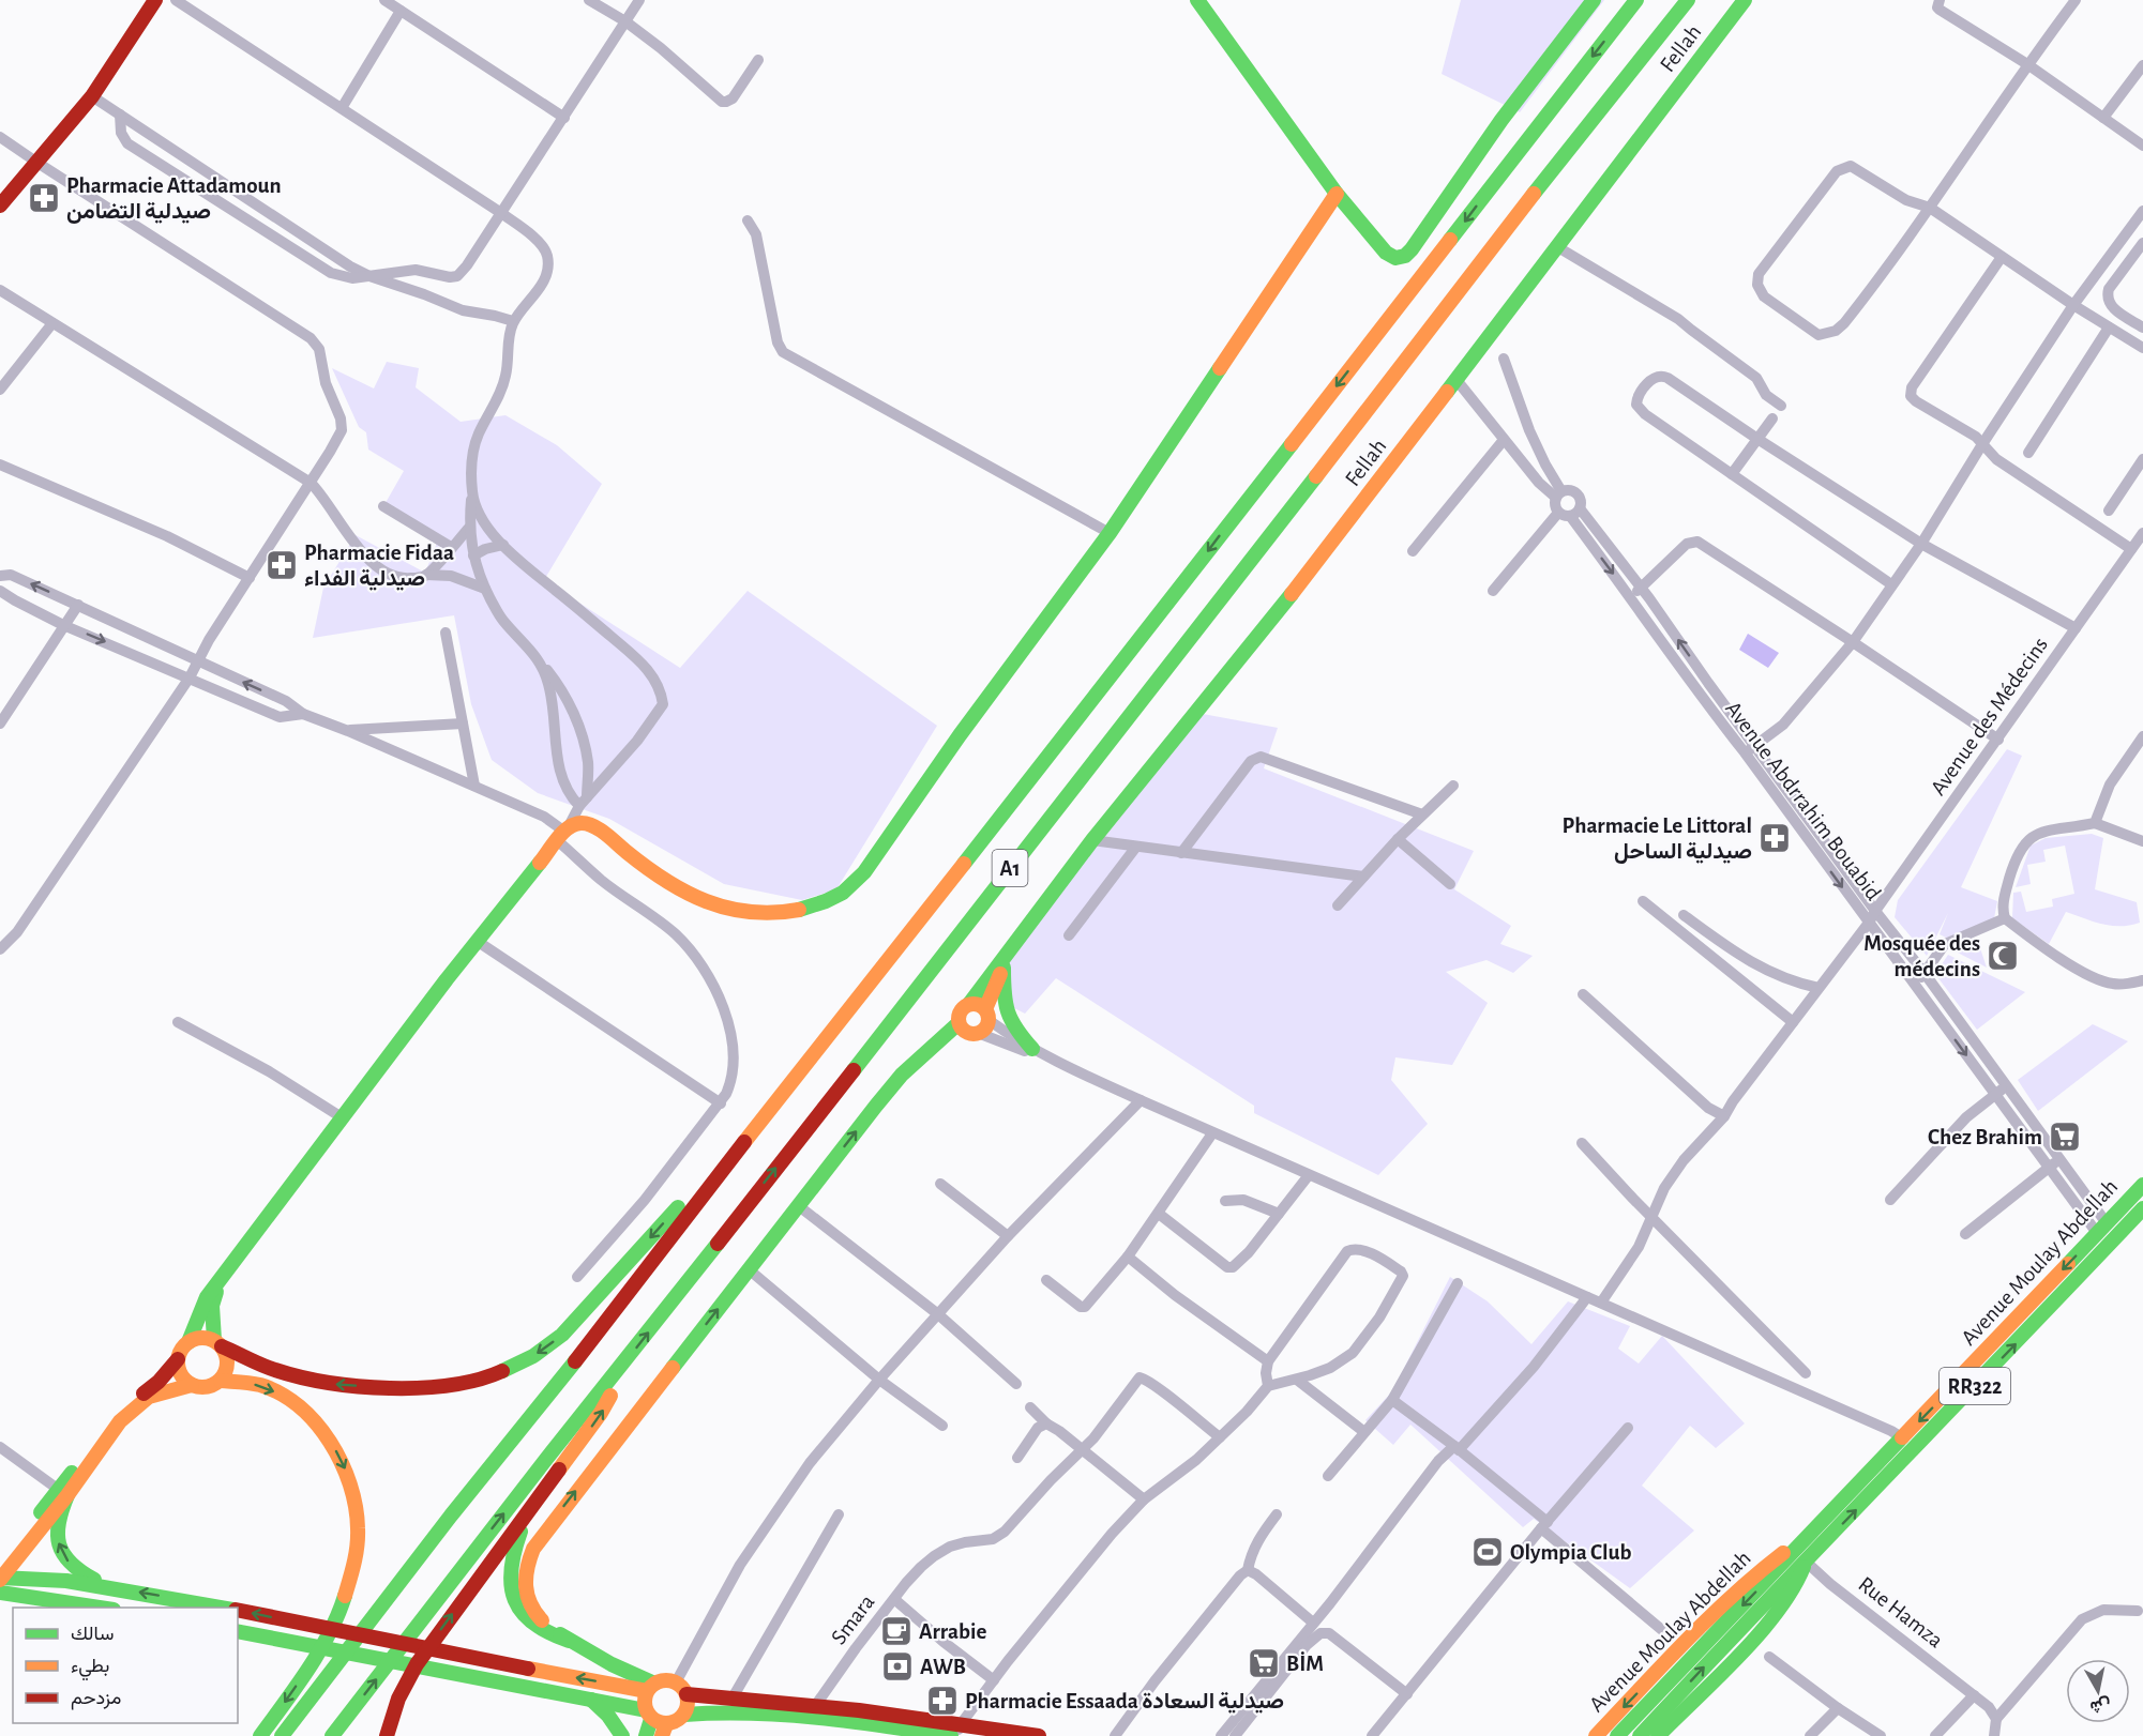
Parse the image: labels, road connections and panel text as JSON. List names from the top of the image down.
{
  "streets": {
    "main road": [
      "Fellah",
      "A1",
      "Avenue Moulay Abdellah",
      "RR322"
    ],
    "street": [
      "Avenue des Médecins",
      "Avenue Abdrrahim Bouabid",
      "Rue Hamza",
      "Smara"
    ]
  },
  "crossings": [
    ["Avenue des Médecins", "Avenue Abdrrahim Bouabid"],
    ["Avenue Abdrrahim Bouabid", "Avenue Moulay Abdellah"],
    ["Avenue Moulay Abdellah", "Rue Hamza"]
  ],
  "places": {
    "pharmacy": [
      "Pharmacie Attadamoun صيدلية التضامن",
      "Pharmacie Fidaa صيدلية الفداء",
      "Pharmacie Le Littoral صيدلية الساحل",
      "Pharmacie Essaada صيدلية السعادة"
    ],
    "mosque": ["Mosquée des médecins"],
    "supermarket": ["Chez Brahim", "BİM"],
    "sports": ["Olympia Club"],
    "cafe": ["Arrabie"],
    "bank": ["AWB"]
  },
  "legend": ["سالك", "بطيء", "مزدحم"],
  "north": "bottom"
}
